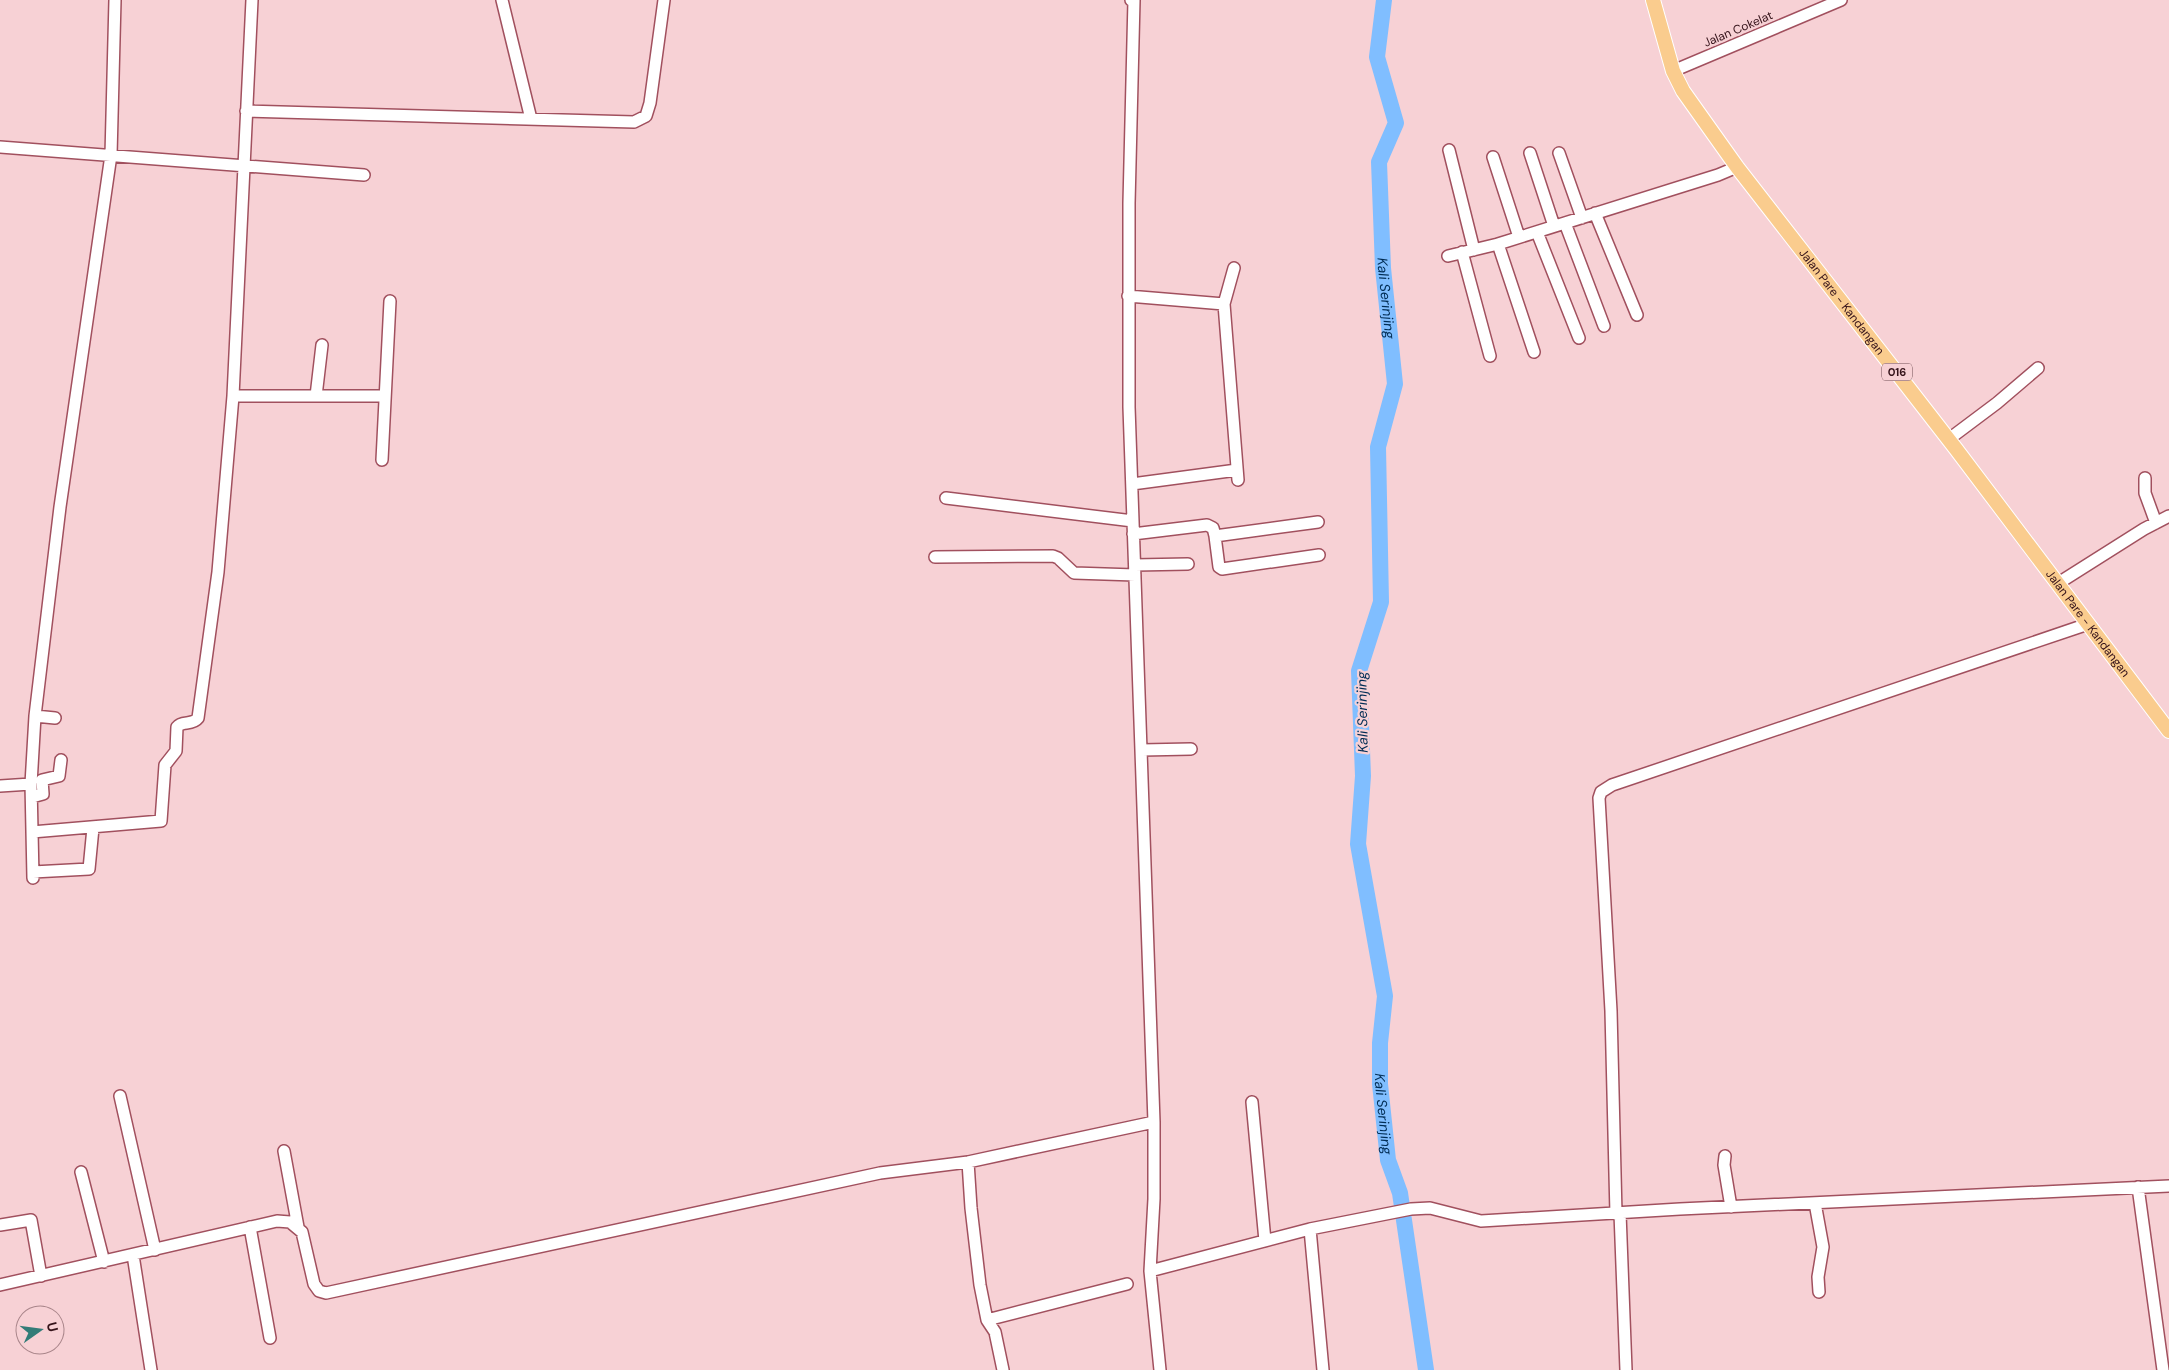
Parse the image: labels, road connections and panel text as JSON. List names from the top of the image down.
{
  "streets": {
    "main road": ["Jalan Pare - Kandangan", "016"],
    "street": ["Jalan Cokelat"]
  },
  "crossings": [
    ["Jalan Cokelat", "Jalan Pare - Kandangan"]
  ],
  "water": ["Kali Serinjing"],
  "north": "right"
}
